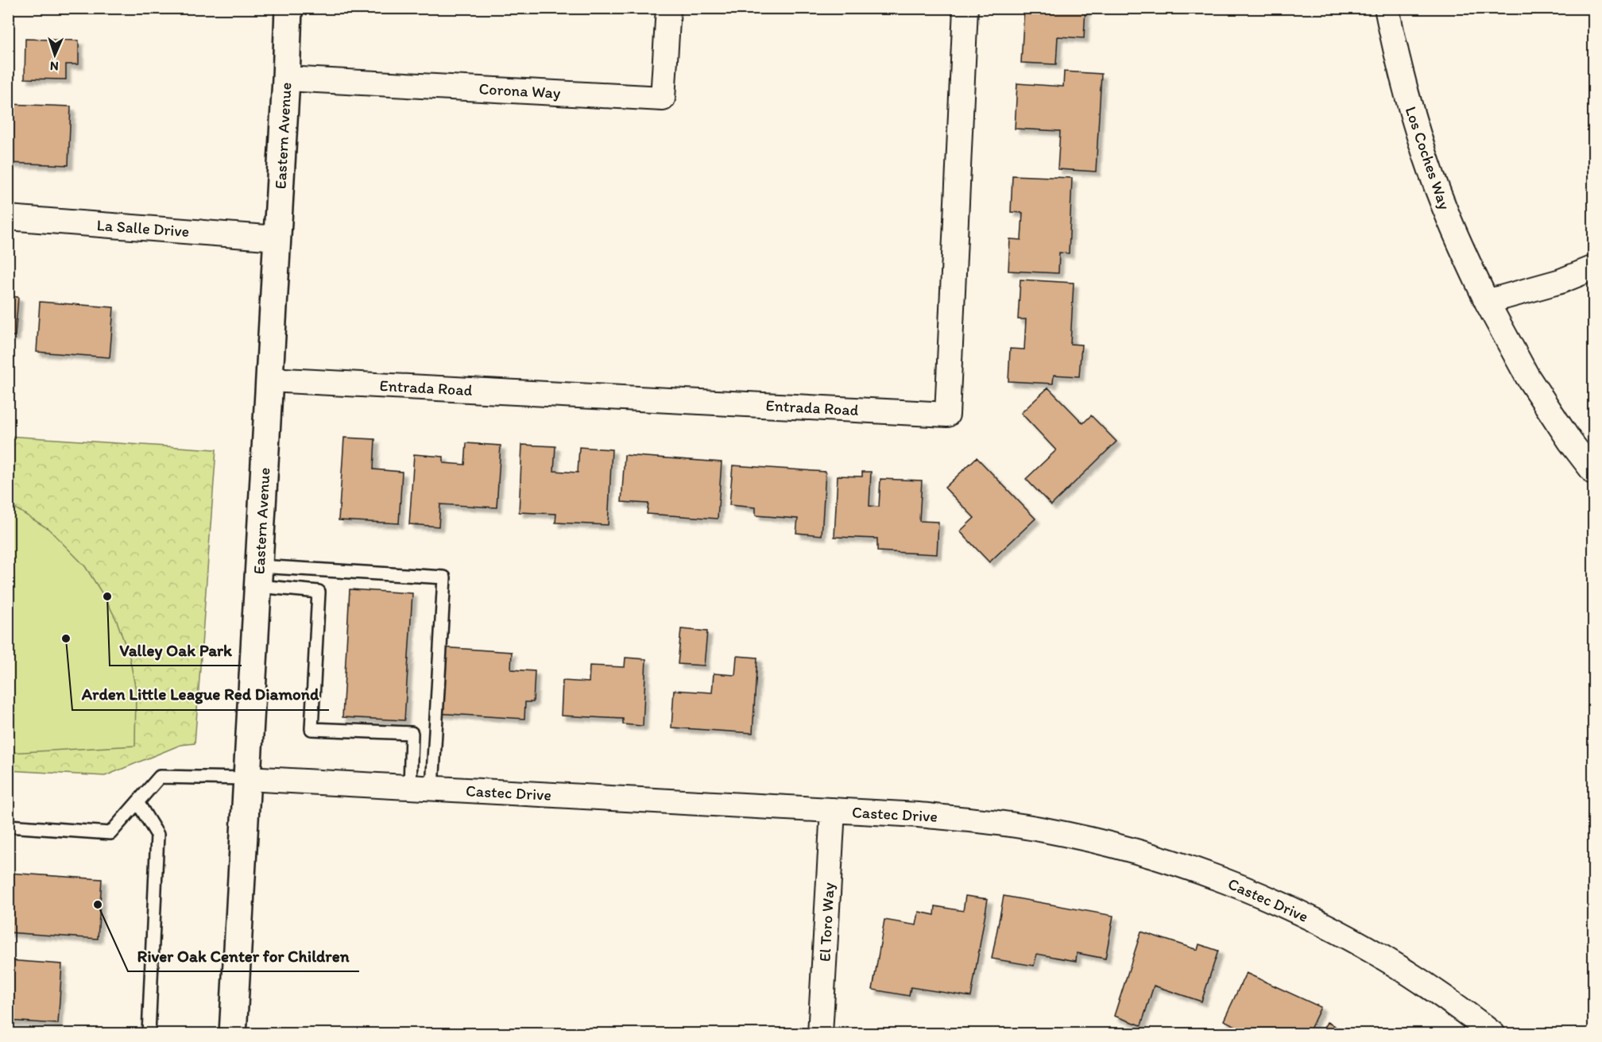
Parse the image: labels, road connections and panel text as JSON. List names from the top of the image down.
{
  "streets": {
    "main road": ["Eastern Avenue"],
    "street": [
      "Corona Way",
      "Los Coches Way",
      "La Salle Drive",
      "Entrada Road",
      "Castec Drive",
      "El Toro Way"
    ]
  },
  "crossings": [
    ["Corona Way", "Eastern Avenue"],
    ["Eastern Avenue", "La Salle Drive"],
    ["Eastern Avenue", "Entrada Road"],
    ["Eastern Avenue", "Castec Drive"],
    ["Castec Drive", "El Toro Way"]
  ],
  "places": ["Valley Oak Park", "Arden Little League Red Diamond", "River Oak Center for Children"],
  "north": "bottom"
}
